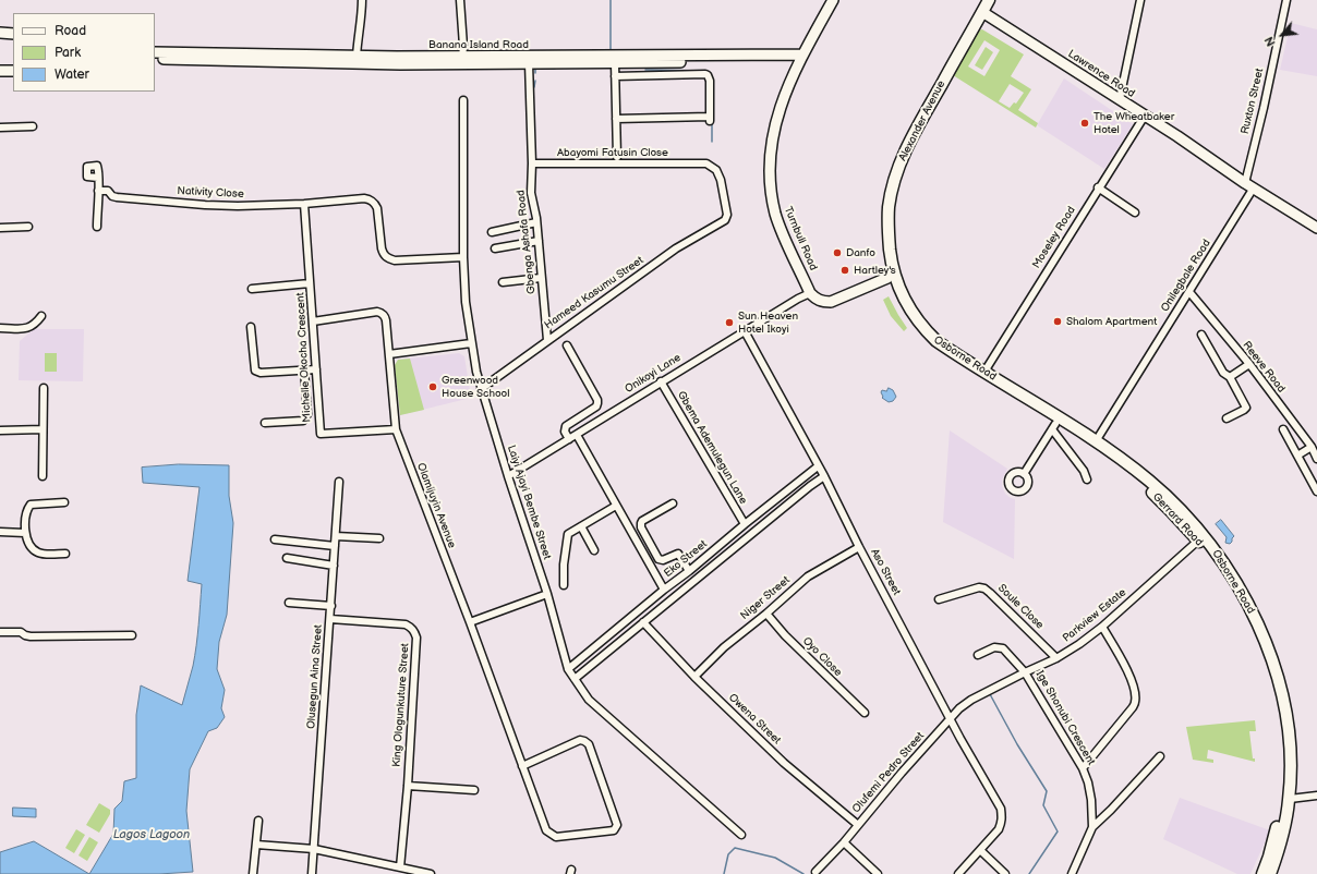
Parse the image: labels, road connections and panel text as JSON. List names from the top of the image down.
{
  "streets": {
    "main road": ["Alexander Avenue", "Osborne Road", "Gerrard Road"],
    "street": [
      "Banana Island Road",
      "Lawrence Road",
      "Ruxton Street",
      "Abayomi Fatusin Close",
      "Nativity Close",
      "Moseley Road",
      "Turnbull Road",
      "Gbenga Ashafa Road",
      "Onilegbale Road",
      "Hameed Kasumu Street",
      "Michelle Okocha Crescent",
      "Reeve Road",
      "Onikoyi Lane",
      "Gbema Ademulegun Lane",
      "Laiyi Ajayi Bembe Street",
      "Olamijuyin Avenue",
      "Eko Street",
      "Aso Street",
      "Niger Street",
      "Soule Close",
      "Parkview Estate",
      "Oyo Close",
      "Olusegun Aina Street",
      "King Ologunkuture Street",
      "Ige Shonubi Crescent",
      "Owena Street",
      "Olufemi Pedro Street"
    ]
  },
  "crossings": [
    ["Banana Island Road", "Turnbull Road"],
    ["Banana Island Road", "Gbenga Ashafa Road"],
    ["Lawrence Road", "Ruxton Street"],
    ["Lawrence Road", "Alexander Avenue"],
    ["Lawrence Road", "Moseley Road"],
    ["Lawrence Road", "Onilegbale Road"],
    ["Ruxton Street", "Onilegbale Road"],
    ["Alexander Avenue", "Osborne Road"],
    ["Alexander Avenue", "Gerrard Road"],
    ["Abayomi Fatusin Close", "Gbenga Ashafa Road"],
    ["Abayomi Fatusin Close", "Hameed Kasumu Street"],
    ["Nativity Close", "Michelle Okocha Crescent"],
    ["Nativity Close", "Laiyi Ajayi Bembe Street"],
    ["Moseley Road", "Osborne Road"],
    ["Turnbull Road", "Onikoyi Lane"],
    ["Gbenga Ashafa Road", "Hameed Kasumu Street"],
    ["Onilegbale Road", "Osborne Road"],
    ["Onilegbale Road", "Reeve Road"],
    ["Hameed Kasumu Street", "Laiyi Ajayi Bembe Street"],
    ["Michelle Okocha Crescent", "Olamijuyin Avenue"],
    ["Osborne Road", "Gerrard Road"],
    ["Onikoyi Lane", "Gbema Ademulegun Lane"],
    ["Onikoyi Lane", "Laiyi Ajayi Bembe Street"],
    ["Onikoyi Lane", "Aso Street"],
    ["Gbema Ademulegun Lane", "Eko Street"],
    ["Laiyi Ajayi Bembe Street", "Eko Street"],
    ["Gerrard Road", "Parkview Estate"],
    ["Eko Street", "Aso Street"],
    ["Eko Street", "Owena Street"],
    ["Aso Street", "Niger Street"],
    ["Aso Street", "Parkview Estate"],
    ["Aso Street", "Olufemi Pedro Street"],
    ["Niger Street", "Oyo Close"],
    ["Niger Street", "Owena Street"],
    ["Soule Close", "Parkview Estate"],
    ["Parkview Estate", "Ige Shonubi Crescent"],
    ["Parkview Estate", "Olufemi Pedro Street"],
    ["Olusegun Aina Street", "King Ologunkuture Street"],
    ["Owena Street", "Olufemi Pedro Street"]
  ],
  "water": ["Lagos Lagoon"],
  "places": [
    "The Wheatbaker Hotel",
    "Danfo",
    "Hartley's",
    "Shalom Apartment",
    "Sun Heaven Hotel Ikoyi",
    "Greenwood House School"
  ],
  "legend": ["Road", "Park", "Water"],
  "north": "bottom left"
}
